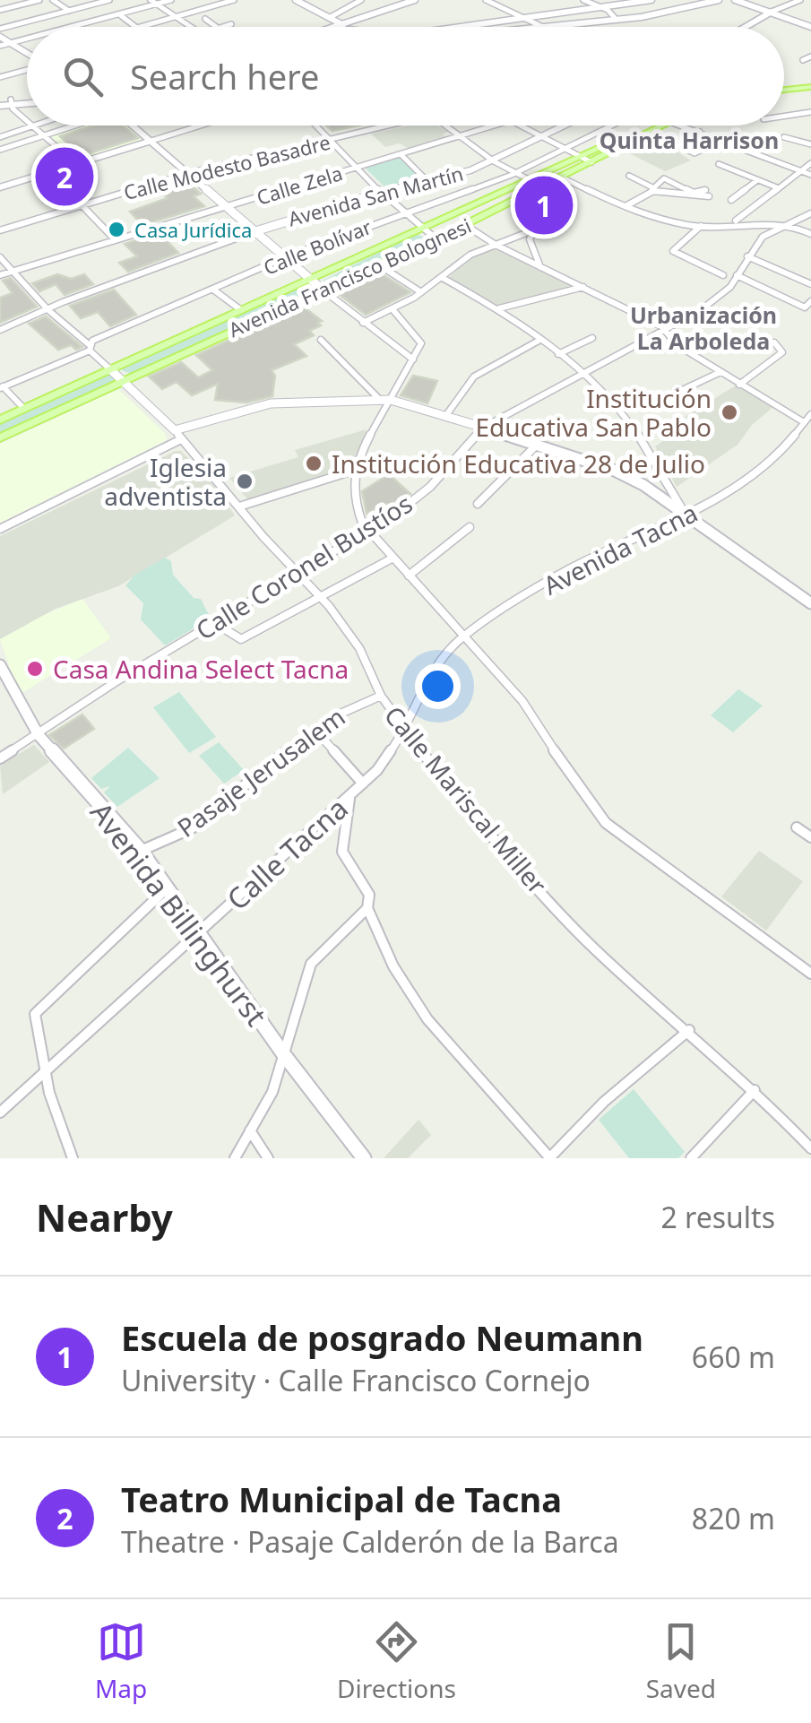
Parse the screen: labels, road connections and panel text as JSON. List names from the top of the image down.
{
  "streets": {
    "main road": ["Avenida Francisco Bolognesi"],
    "street": [
      "Calle Modesto Basadre",
      "Calle Zela",
      "Avenida San Martín",
      "Calle Bolívar",
      "Avenida Tacna",
      "Calle Coronel Bustíos",
      "Pasaje Jerusalem",
      "Calle Mariscal Miller",
      "Calle Tacna",
      "Avenida Billinghurst"
    ]
  },
  "crossings": [
    ["Avenida Francisco Bolognesi", "Calle Mariscal Miller"],
    ["Avenida Tacna", "Calle Mariscal Miller"],
    ["Avenida Tacna", "Calle Tacna"],
    ["Calle Coronel Bustíos", "Calle Mariscal Miller"],
    ["Calle Coronel Bustíos", "Avenida Billinghurst"],
    ["Pasaje Jerusalem", "Calle Mariscal Miller"],
    ["Pasaje Jerusalem", "Avenida Billinghurst"],
    ["Calle Mariscal Miller", "Calle Tacna"],
    ["Calle Tacna", "Avenida Billinghurst"]
  ],
  "districts": ["Quinta Harrison", "Urbanización La Arboleda"],
  "places": [
    "Casa Jurídica",
    "Institución Educativa San Pablo",
    "Institución Educativa 28 de Julio",
    "Iglesia adventista",
    "Casa Andina Select Tacna"
  ],
  "page": {
    "search": "Search here",
    "pins": ["2", "1"],
    "heading": ["Nearby", "2 results"],
    "list": [
      {
        "mark": "1",
        "name": "Escuela de posgrado Neumann",
        "note": "University · Calle Francisco Cornejo",
        "value": "660 m"
      },
      {
        "mark": "2",
        "name": "Teatro Municipal de Tacna",
        "note": "Theatre · Pasaje Calderón de la Barca",
        "value": "820 m"
      }
    ],
    "nav": ["Map", "Directions", "Saved"]
  }
}
